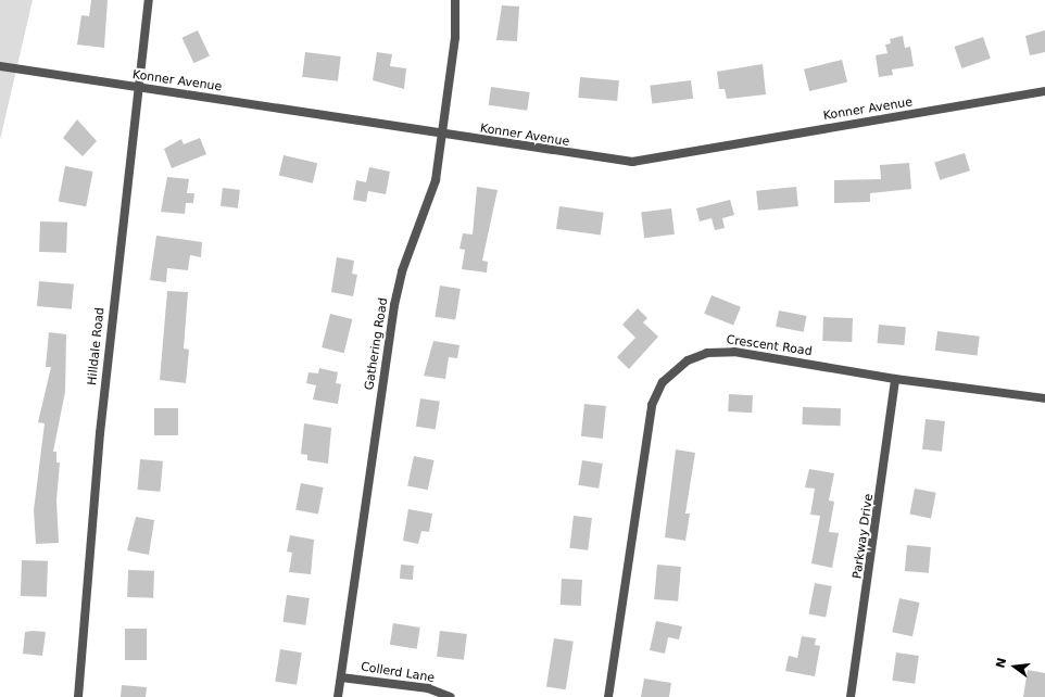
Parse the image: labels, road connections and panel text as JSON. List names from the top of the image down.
{
  "streets": {
    "street": [
      "Konner Avenue",
      "Gathering Road",
      "Hilldale Road",
      "Crescent Road",
      "Parkway Drive",
      "Collerd Lane"
    ]
  },
  "crossings": [
    ["Konner Avenue", "Gathering Road"],
    ["Konner Avenue", "Hilldale Road"],
    ["Gathering Road", "Collerd Lane"],
    ["Crescent Road", "Parkway Drive"]
  ],
  "north": "left"
}
